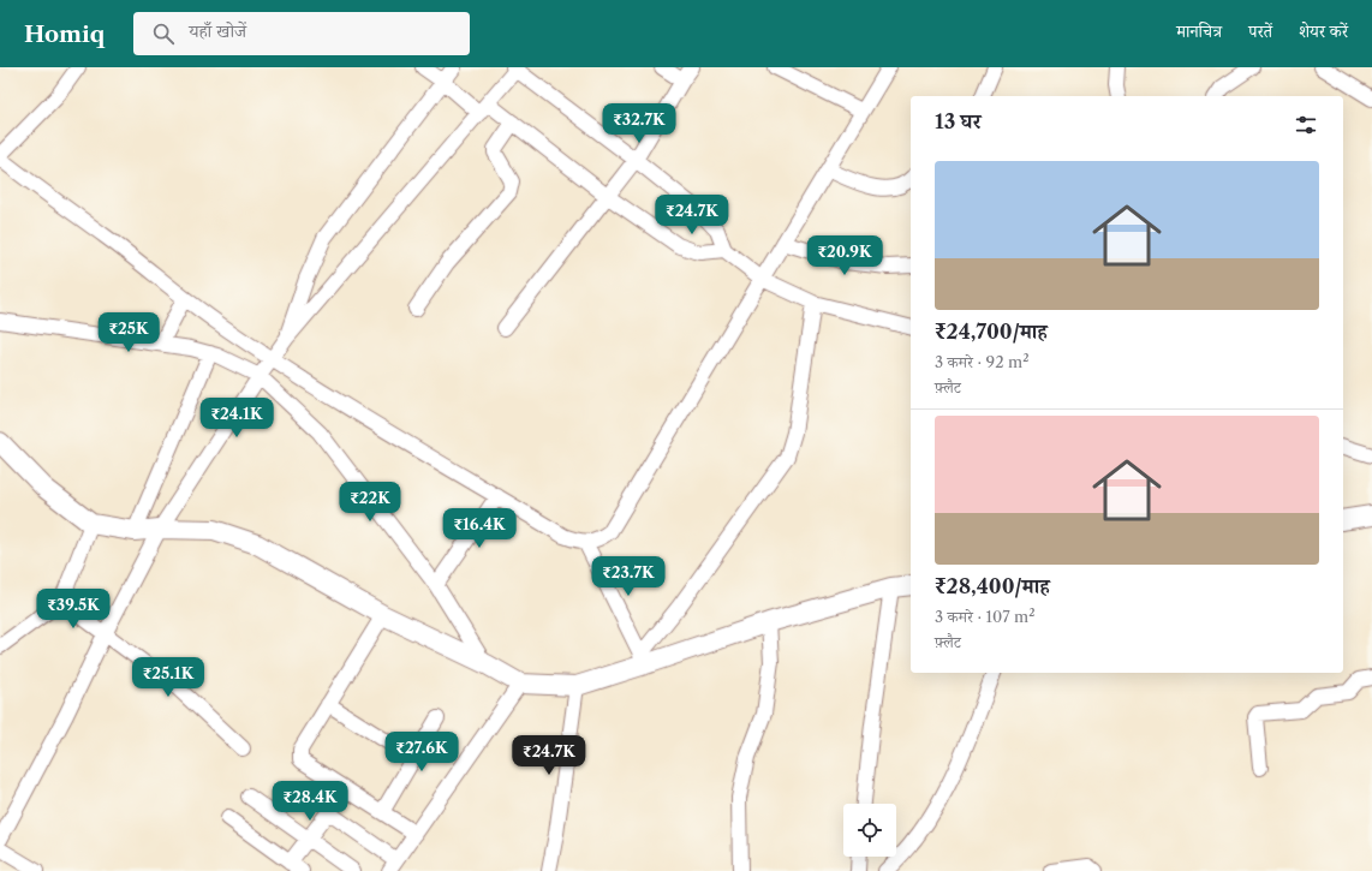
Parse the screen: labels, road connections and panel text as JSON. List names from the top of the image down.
{
  "page": {
    "header": "Homiq",
    "search": "यहाँ खोजें",
    "nav": ["मानचित्र", "परतें", "शेयर करें"],
    "heading": "13 घर",
    "price": [
      "₹32.7K",
      "₹24.7K",
      "₹20.9K",
      "₹25K",
      "₹24.1K",
      "₹22K",
      "₹16.4K",
      "₹23.7K",
      "₹39.5K",
      "₹25.1K",
      "₹27.6K",
      "₹24.7K",
      "₹28.4K"
    ],
    "list": [
      {
        "name": "₹24,700/माह",
        "note": "3 कमरे · 92 m² · फ़्लैट"
      },
      {
        "name": "₹28,400/माह",
        "note": "3 कमरे · 107 m² · फ़्लैट"
      }
    ]
  }
}
